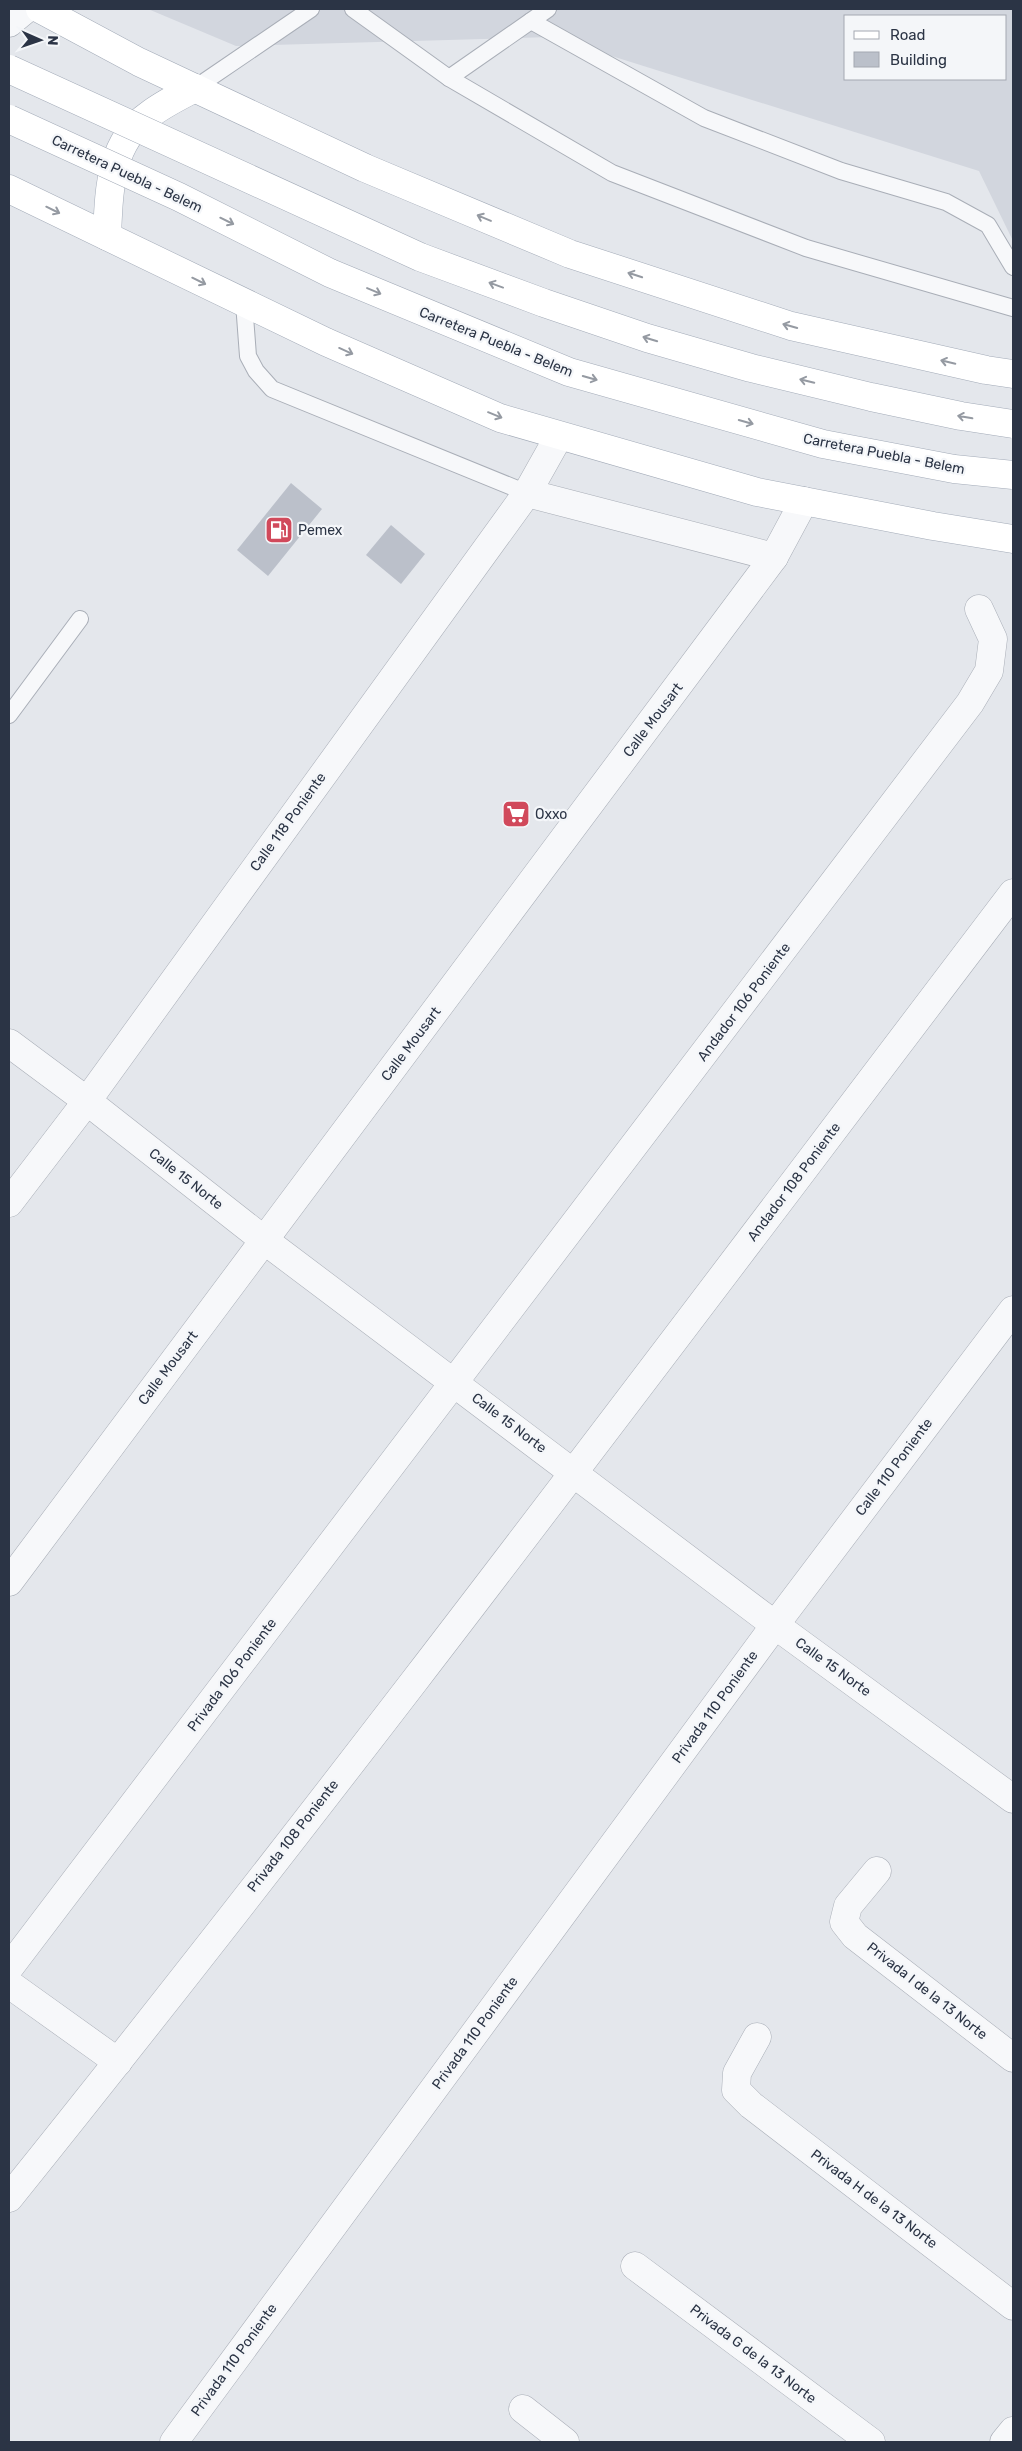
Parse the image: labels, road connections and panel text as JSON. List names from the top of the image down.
{
  "streets": {
    "main road": ["Carretera Puebla - Belem"],
    "street": [
      "Calle Mousart",
      "Calle 118 Poniente",
      "Andador 106 Poniente",
      "Calle 15 Norte",
      "Andador 108 Poniente",
      "Calle 110 Poniente",
      "Privada 106 Poniente",
      "Privada 110 Poniente",
      "Privada 108 Poniente",
      "Privada I de la 13 Norte",
      "Privada H de la 13 Norte",
      "Privada G de la 13 Norte"
    ]
  },
  "crossings": [
    ["Calle Mousart", "Calle 15 Norte"],
    ["Calle 118 Poniente", "Calle 15 Norte"],
    ["Andador 106 Poniente", "Calle 15 Norte"],
    ["Andador 106 Poniente", "Privada 106 Poniente"],
    ["Calle 15 Norte", "Andador 108 Poniente"],
    ["Calle 15 Norte", "Calle 110 Poniente"],
    ["Calle 15 Norte", "Privada 106 Poniente"],
    ["Calle 15 Norte", "Privada 110 Poniente"],
    ["Calle 15 Norte", "Privada 108 Poniente"],
    ["Andador 108 Poniente", "Privada 108 Poniente"],
    ["Calle 110 Poniente", "Privada 110 Poniente"]
  ],
  "places": {
    "fuel station": ["Pemex"],
    "supermarket": ["Oxxo"]
  },
  "legend": ["Road", "Building"],
  "north": "right"
}
